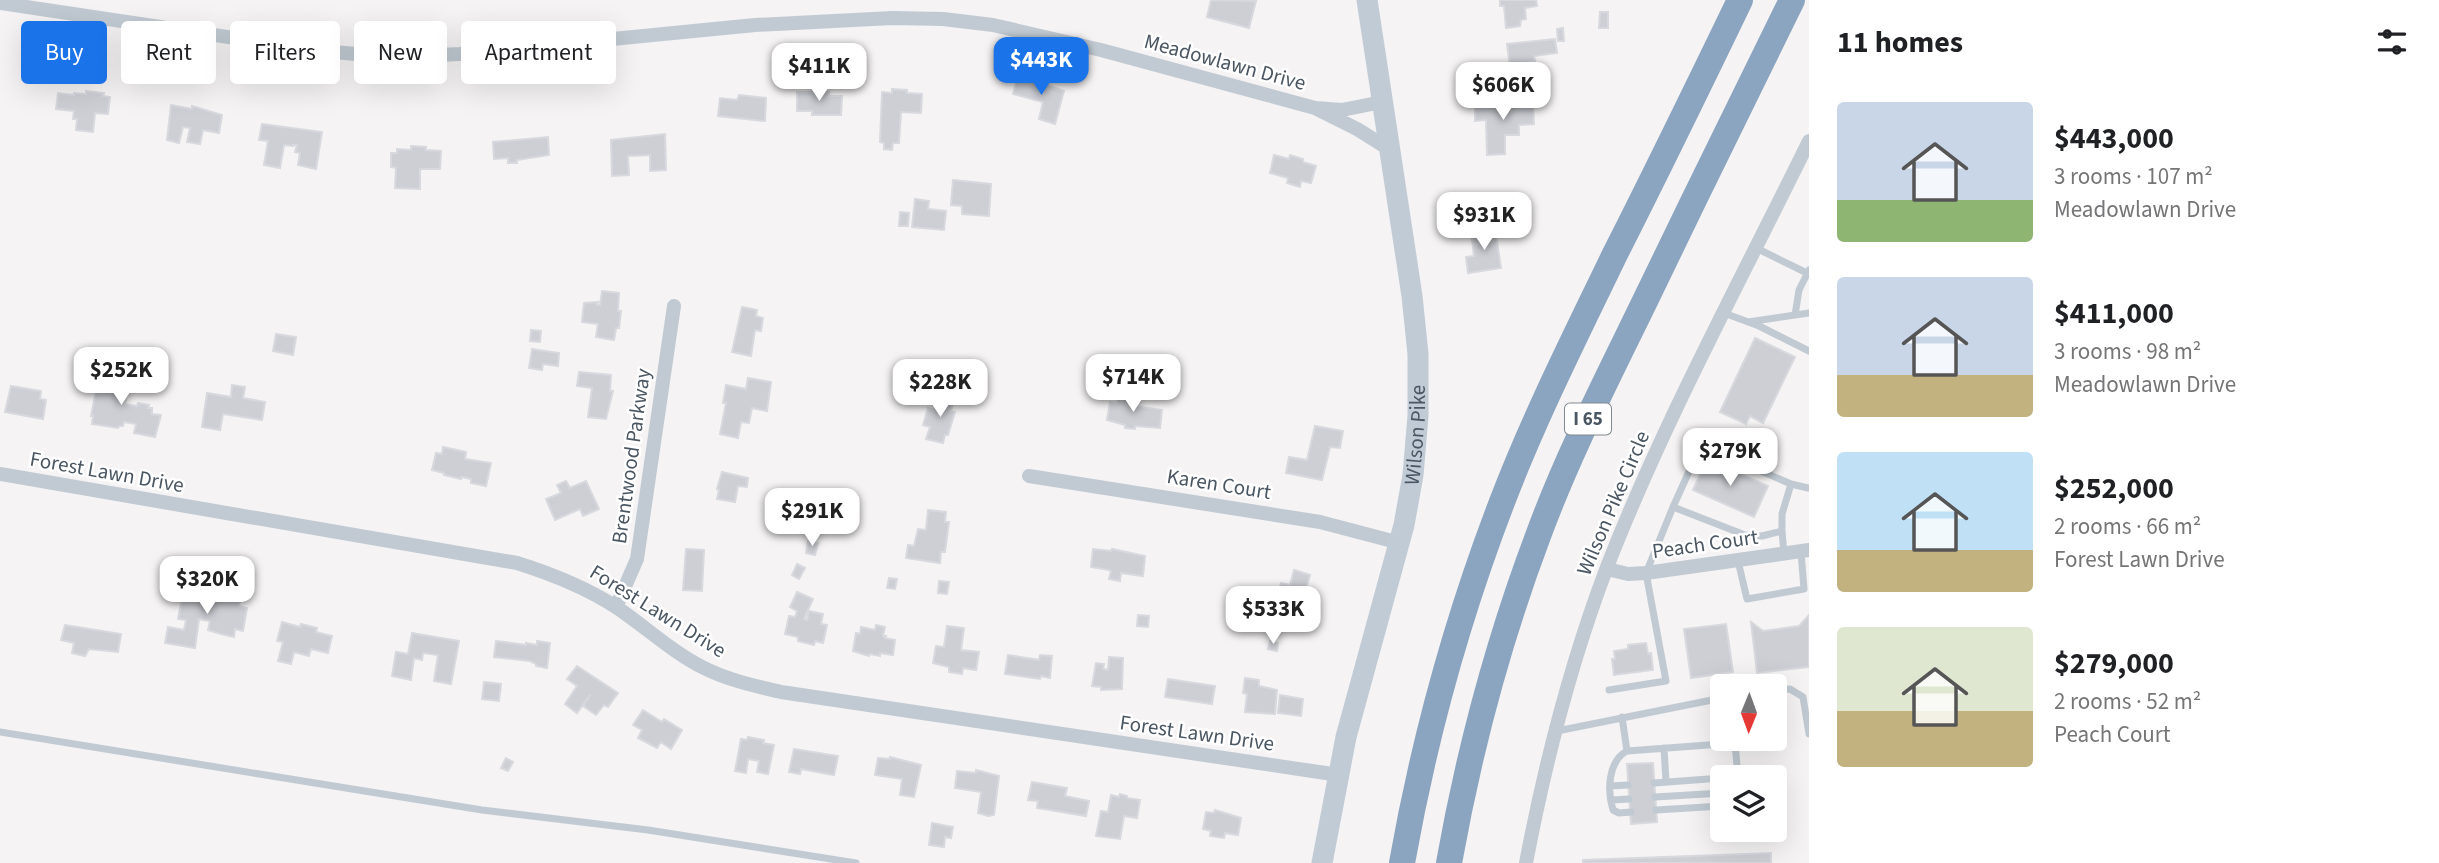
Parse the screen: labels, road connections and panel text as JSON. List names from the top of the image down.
{
  "streets": {
    "highway": ["I 65"],
    "main road": ["Wilson Pike"],
    "street": [
      "Meadowlawn Drive",
      "Brentwood Parkway",
      "Forest Lawn Drive",
      "Karen Court",
      "Wilson Pike Circle",
      "Peach Court"
    ]
  },
  "crossings": [
    ["Meadowlawn Drive", "Wilson Pike"],
    ["Wilson Pike", "Forest Lawn Drive"],
    ["Wilson Pike", "Karen Court"],
    ["Brentwood Parkway", "Forest Lawn Drive"],
    ["Wilson Pike Circle", "Peach Court"]
  ],
  "north": "bottom",
  "page": {
    "heading": "11 homes",
    "chip": [
      "Buy",
      "Rent",
      "Filters",
      "New",
      "Apartment"
    ],
    "price": [
      "$443K",
      "$411K",
      "$606K",
      "$931K",
      "$252K",
      "$714K",
      "$228K",
      "$279K",
      "$291K",
      "$320K",
      "$533K"
    ],
    "list": [
      {
        "name": "$443,000",
        "note": "3 rooms · 107 m² · Meadowlawn Drive"
      },
      {
        "name": "$411,000",
        "note": "3 rooms · 98 m² · Meadowlawn Drive"
      },
      {
        "name": "$252,000",
        "note": "2 rooms · 66 m² · Forest Lawn Drive"
      },
      {
        "name": "$279,000",
        "note": "2 rooms · 52 m² · Peach Court"
      }
    ]
  }
}
